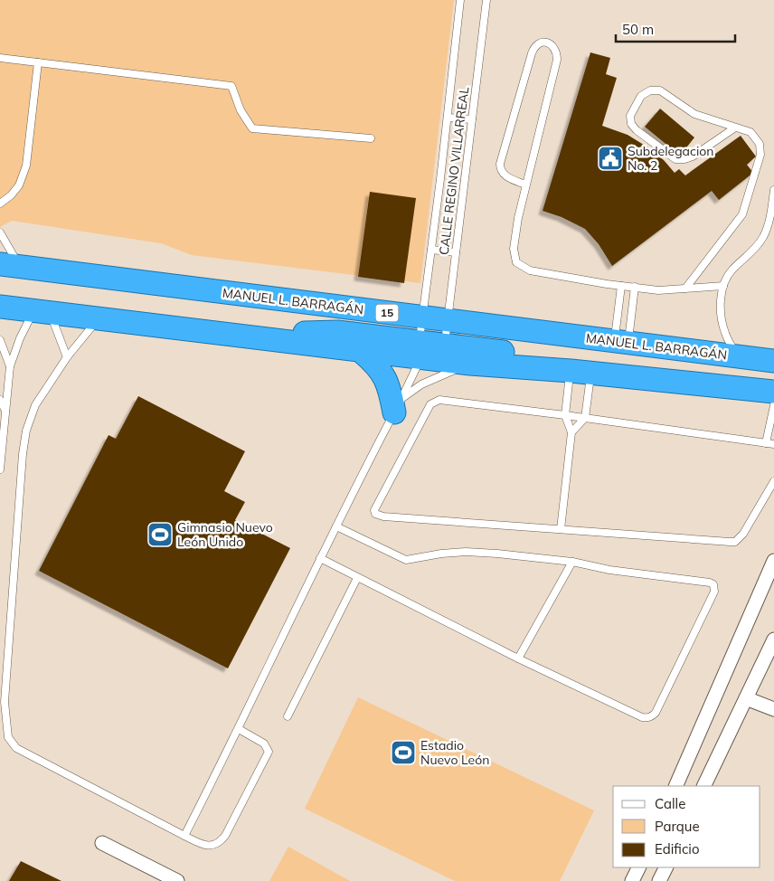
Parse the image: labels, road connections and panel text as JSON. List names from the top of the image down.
{
  "streets": {
    "highway": ["MANUEL L. BARRAGÁN", "15"],
    "lane": ["CALLE REGINO VILLARREAL"]
  },
  "crossings": [
    ["CALLE REGINO VILLARREAL", "MANUEL L. BARRAGÁN"]
  ],
  "places": {
    "public building": ["Subdelegacion No. 2"],
    "sports": ["Gimnasio Nuevo León Unido", "Estadio Nuevo León"]
  },
  "legend": ["Calle", "Parque", "Edificio"],
  "scale_bar": "50 m"
}
